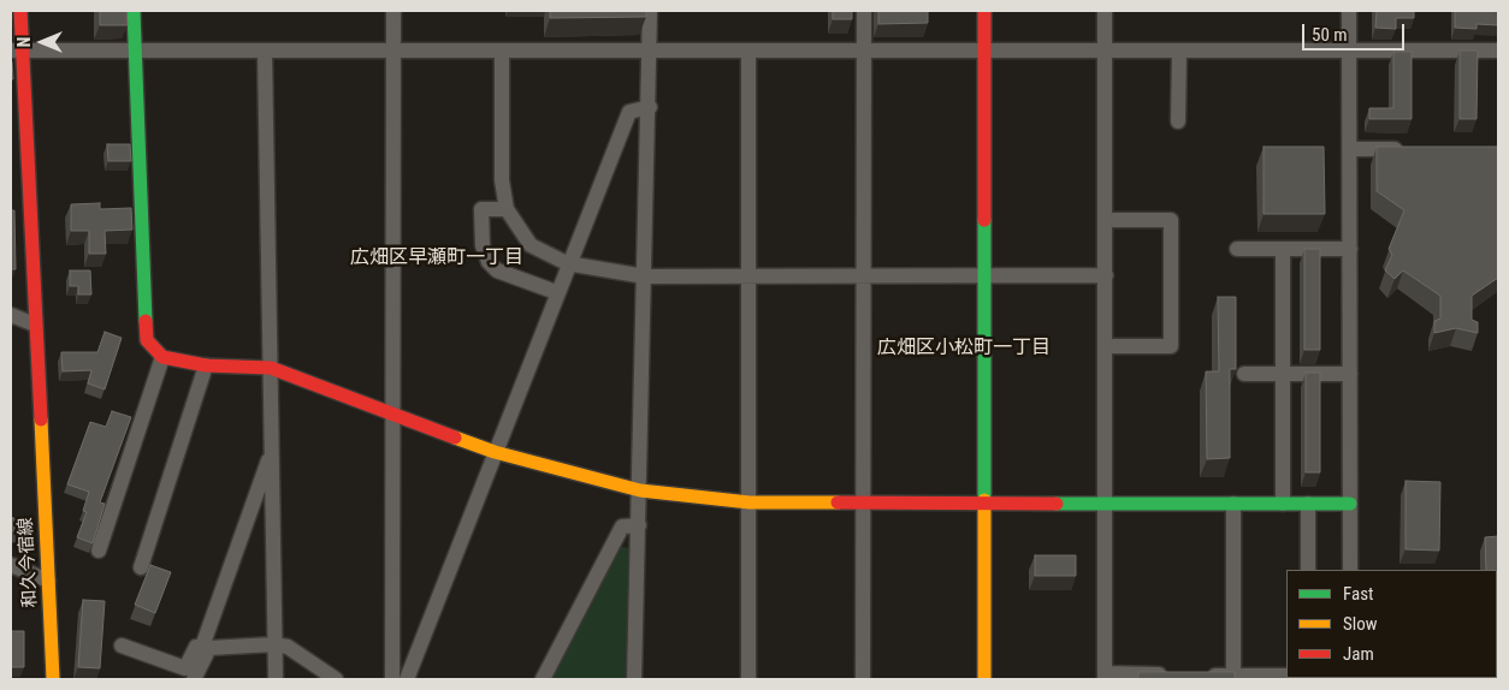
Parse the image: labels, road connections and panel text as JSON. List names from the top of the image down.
{
  "streets": {
    "street": ["和久今宿線"]
  },
  "districts": ["広畑区早瀬町一丁目", "広畑区小松町一丁目"],
  "legend": ["Fast", "Slow", "Jam"],
  "scale_bar": "50 m",
  "north": "left"
}
